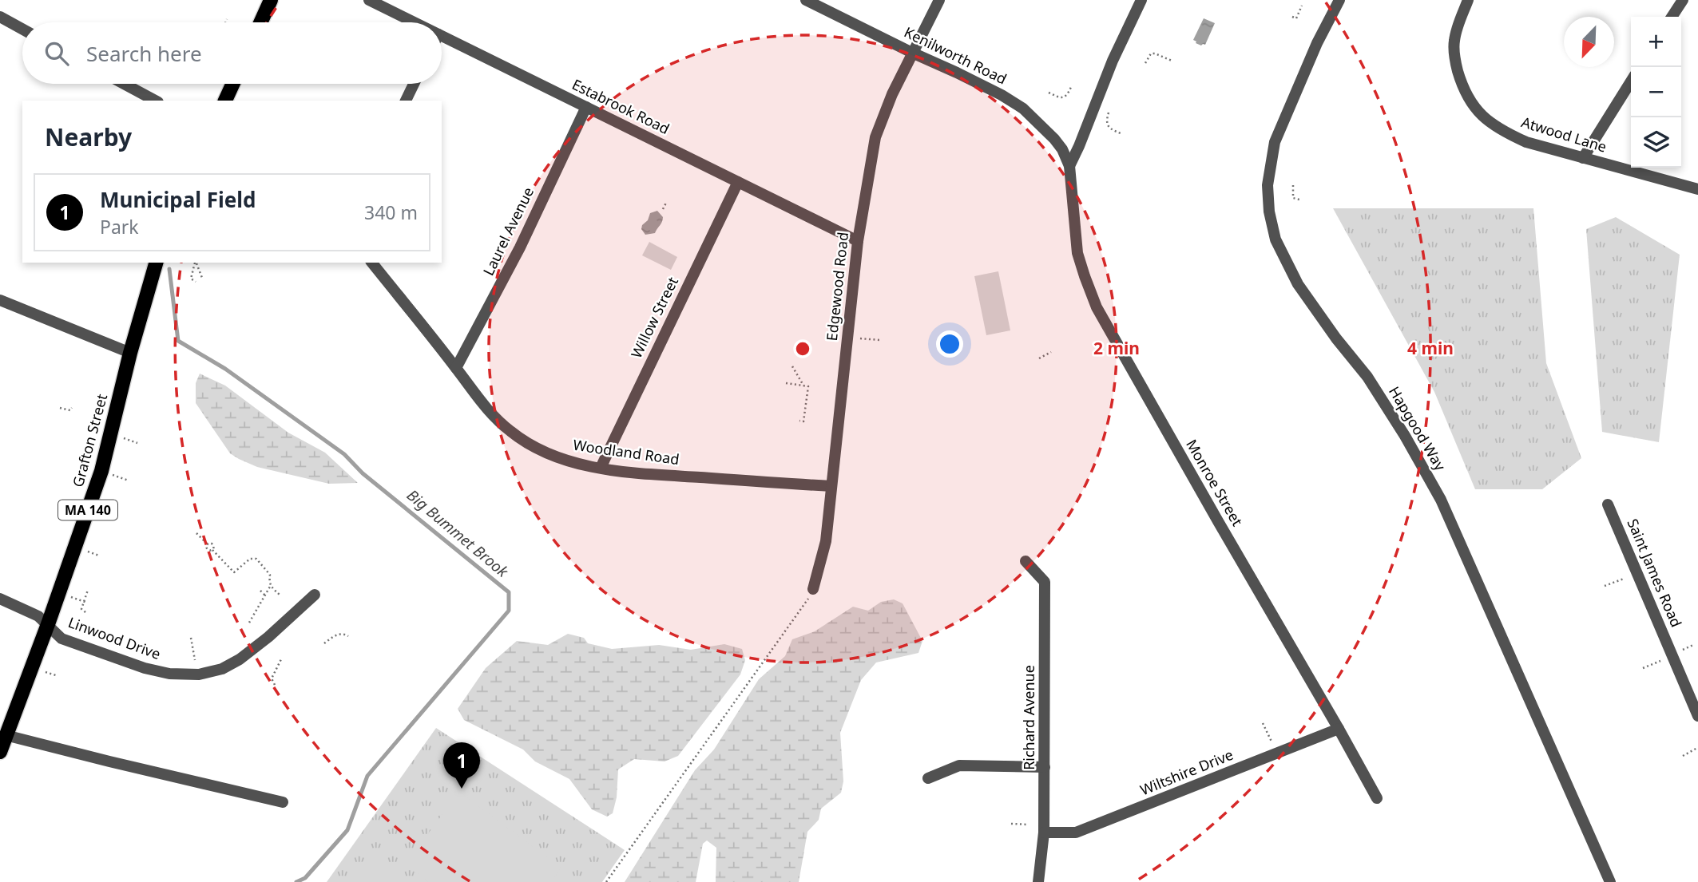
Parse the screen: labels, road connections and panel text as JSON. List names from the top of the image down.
{
  "streets": {
    "main road": ["Grafton Street", "MA 140"],
    "street": [
      "Kenilworth Road",
      "Estabrook Road",
      "Atwood Lane",
      "Laurel Avenue",
      "Edgewood Road",
      "Willow Street",
      "Hapgood Way",
      "Woodland Road",
      "Monroe Street",
      "Saint James Road",
      "Linwood Drive",
      "Richard Avenue",
      "Wiltshire Drive"
    ]
  },
  "crossings": [
    ["Kenilworth Road", "Edgewood Road"],
    ["Kenilworth Road", "Monroe Street"],
    ["Estabrook Road", "Laurel Avenue"],
    ["Estabrook Road", "Edgewood Road"],
    ["Estabrook Road", "Willow Street"],
    ["Laurel Avenue", "Woodland Road"],
    ["Edgewood Road", "Woodland Road"],
    ["Willow Street", "Woodland Road"],
    ["Grafton Street", "Linwood Drive"],
    ["Monroe Street", "Wiltshire Drive"],
    ["Richard Avenue", "Wiltshire Drive"]
  ],
  "water": ["Big Bummet Brook"],
  "north": "bottom left",
  "page": {
    "map_buttons": ["+", "−"],
    "search": "Search here",
    "heading": "Nearby",
    "list": [
      {
        "mark": "1",
        "name": "Municipal Field",
        "note": "Park",
        "value": "340 m"
      }
    ],
    "pins": "1"
  },
  "rings": ["2 min", "4 min"]
}
